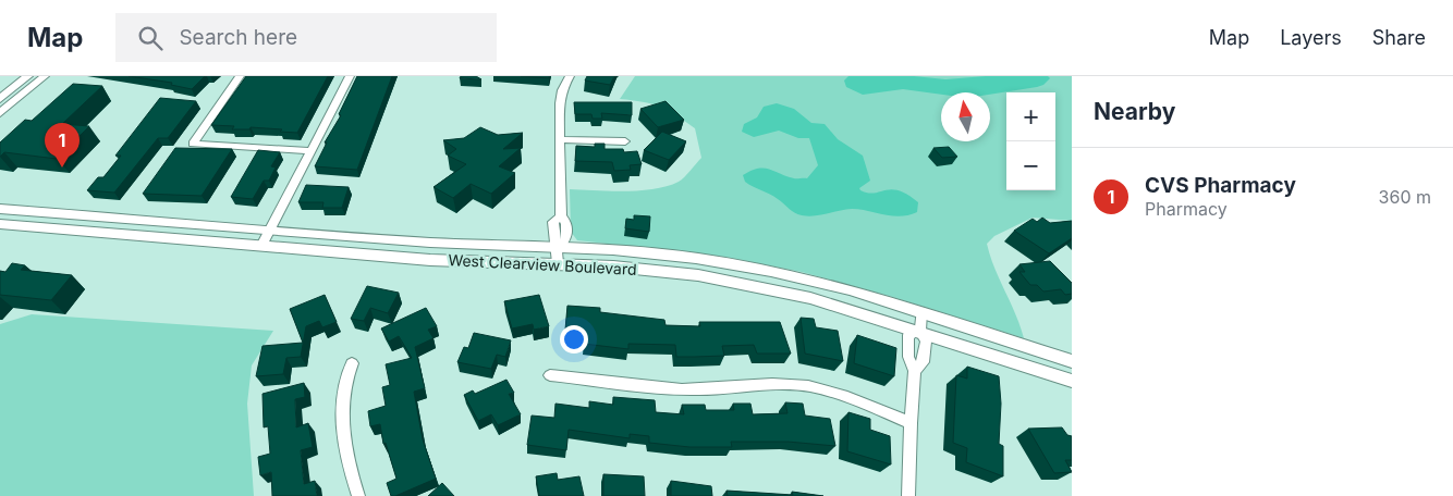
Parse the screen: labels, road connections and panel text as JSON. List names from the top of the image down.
{
  "streets": {
    "street": ["West Clearview Boulevard"]
  },
  "north": "top",
  "page": {
    "header": "Map",
    "search": "Search here",
    "nav": ["Map", "Layers", "Share"],
    "heading": "Nearby",
    "map_buttons": ["+", "−"],
    "pins": "1",
    "list": [
      {
        "mark": "1",
        "name": "CVS Pharmacy",
        "note": "Pharmacy",
        "value": "360 m"
      }
    ]
  }
}
